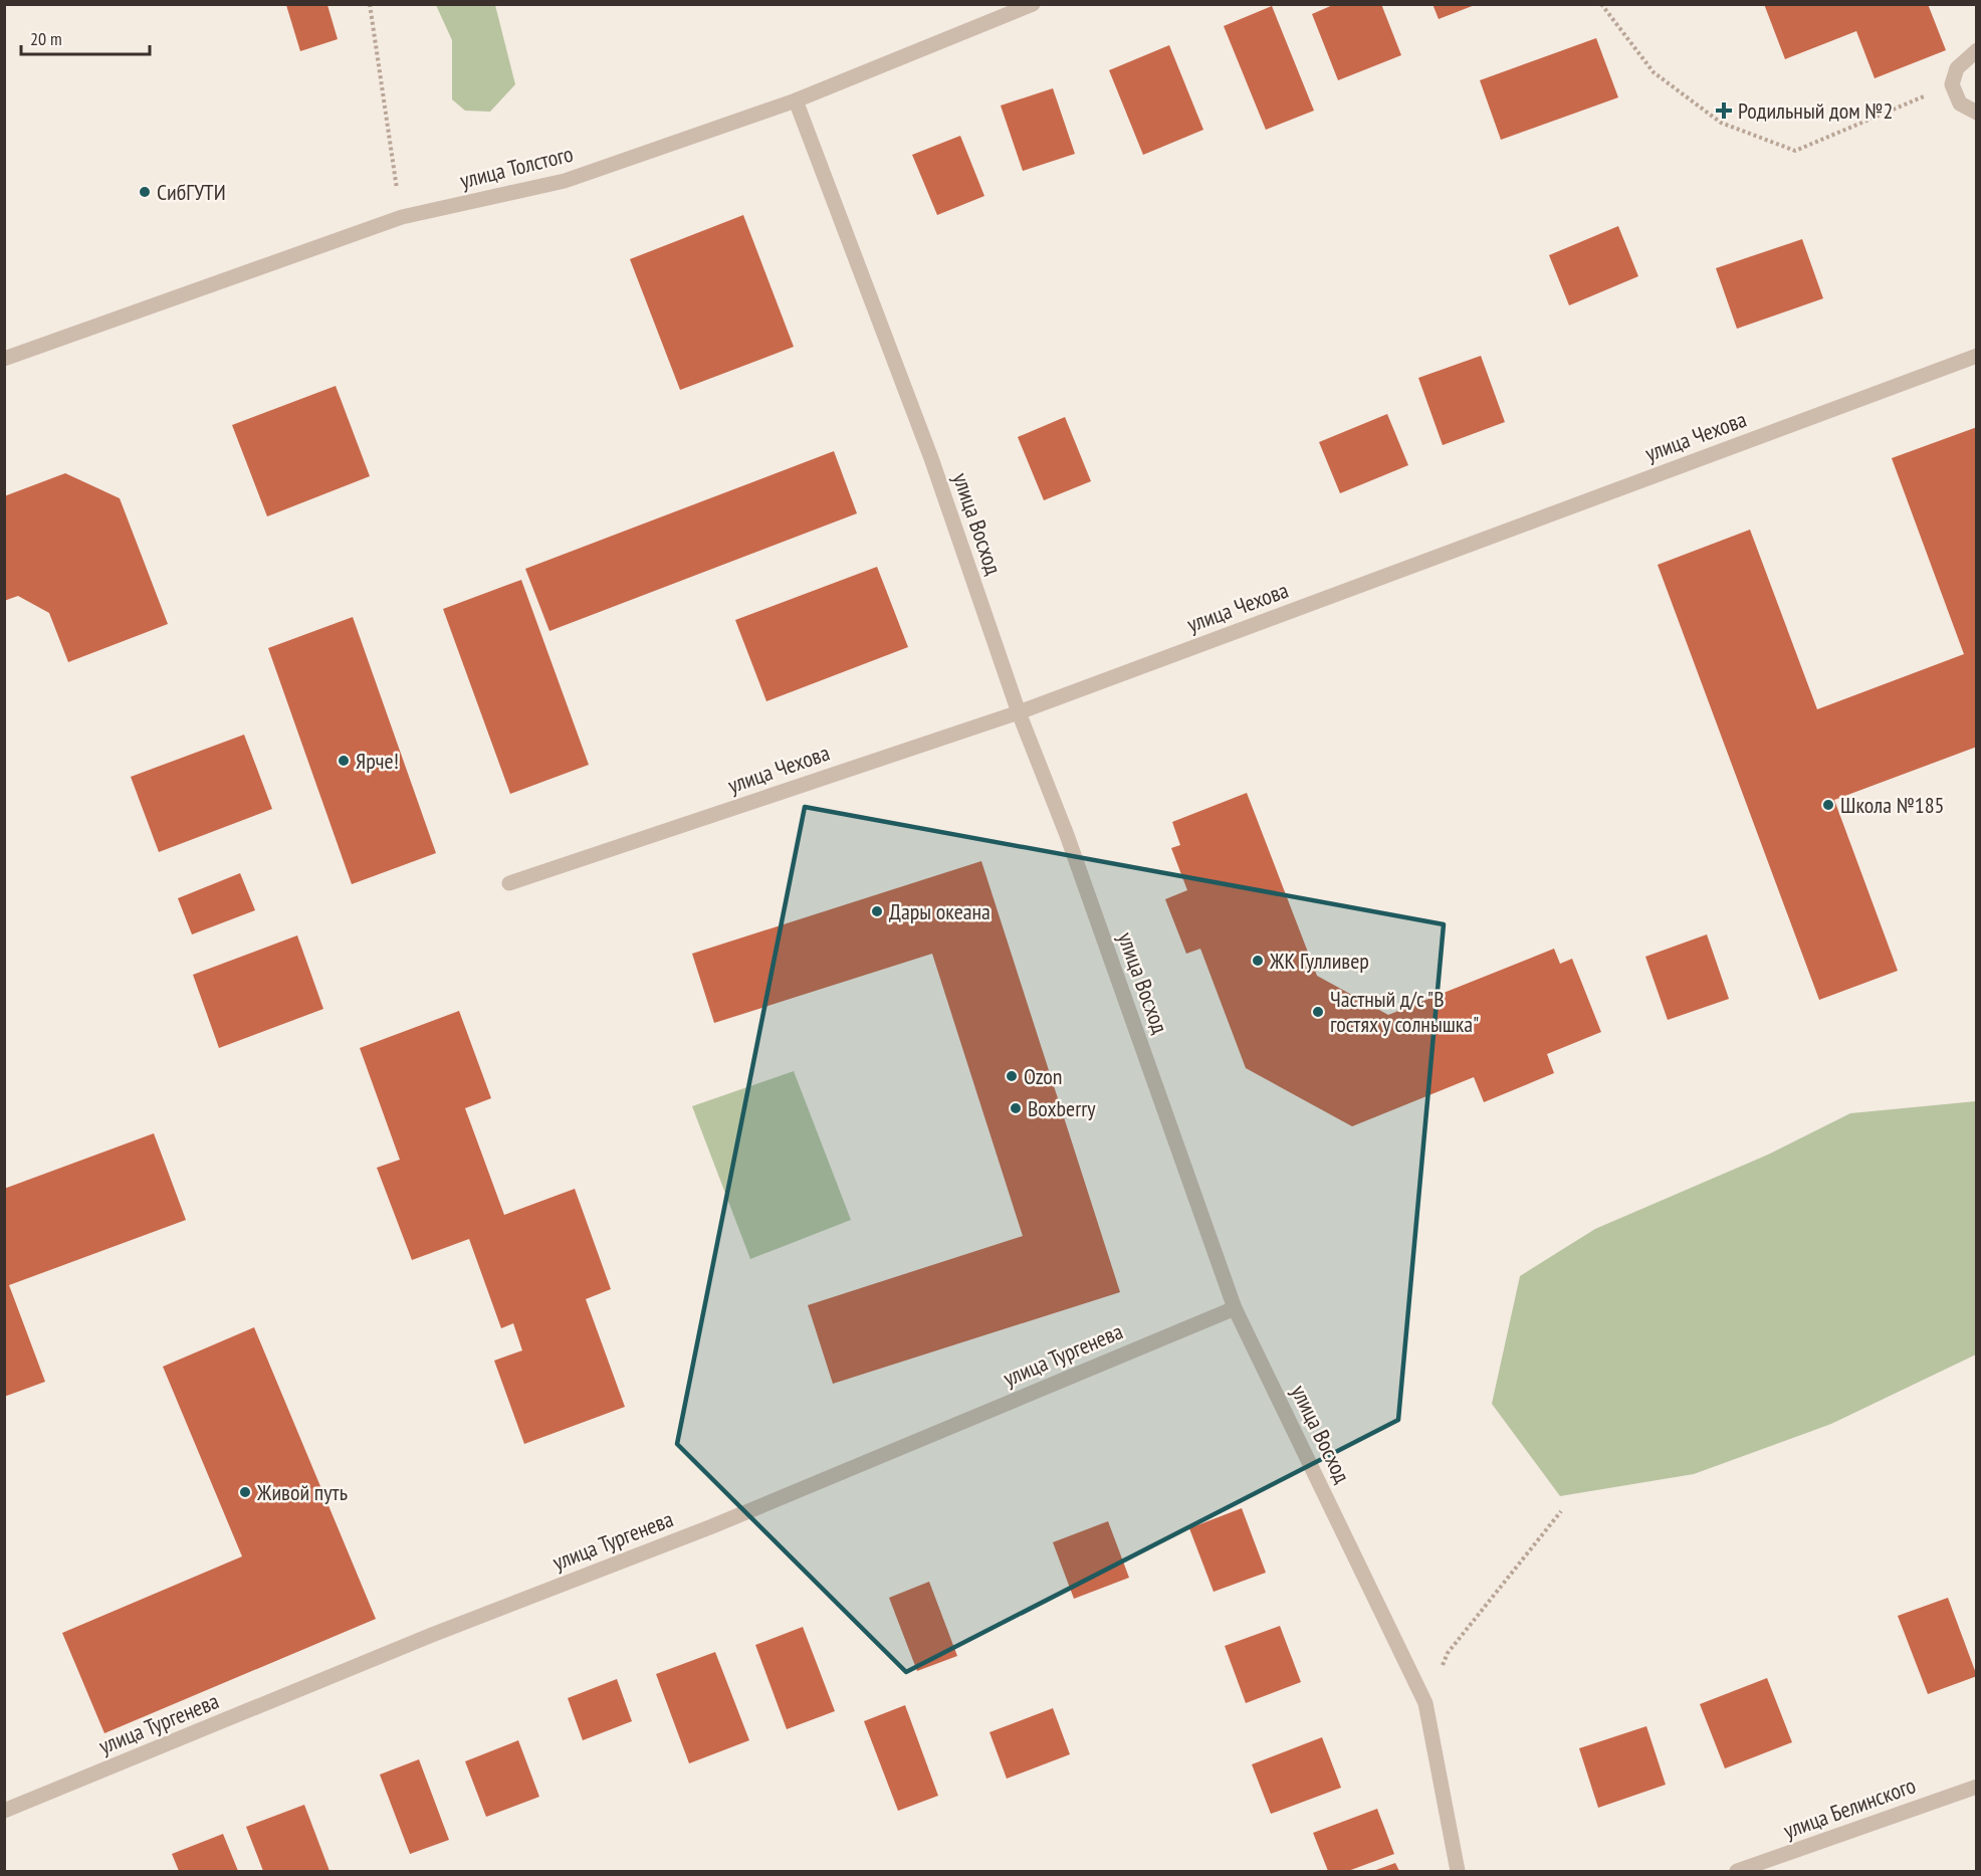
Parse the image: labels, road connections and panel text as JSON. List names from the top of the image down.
{
  "streets": {
    "street": [
      "улица Толстого",
      "улица Чехова",
      "улица Восход",
      "улица Тургенева",
      "улица Белинского"
    ]
  },
  "crossings": [
    ["улица Толстого", "улица Восход"],
    ["улица Чехова", "улица Восход"],
    ["улица Восход", "улица Тургенева"]
  ],
  "places": {
    "health": ["Родильный дом №2"],
    "other": [
      "СибГУТИ",
      "Ярче!",
      "Школа №185",
      "Дары океана",
      "ЖК Гулливер",
      "Частный д/c \"В гостях у солнышка\"",
      "Ozon",
      "Boxberry",
      "Живой путь"
    ]
  },
  "scale_bar": "20 m"
}
